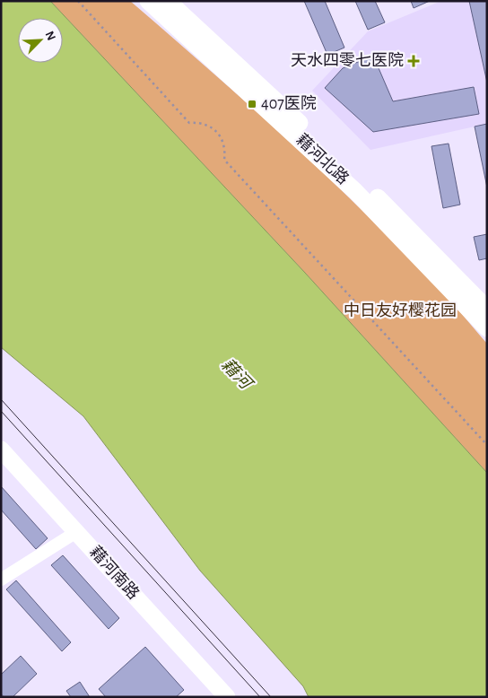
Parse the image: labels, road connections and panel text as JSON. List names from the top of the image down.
{
  "streets": {
    "main road": ["藉河北路", "藉河南路"]
  },
  "water": ["藉河"],
  "parks": ["中日友好樱花园"],
  "places": {
    "health": ["天水四零七医院"],
    "transit": ["407医院"]
  },
  "north": "top right"
}
